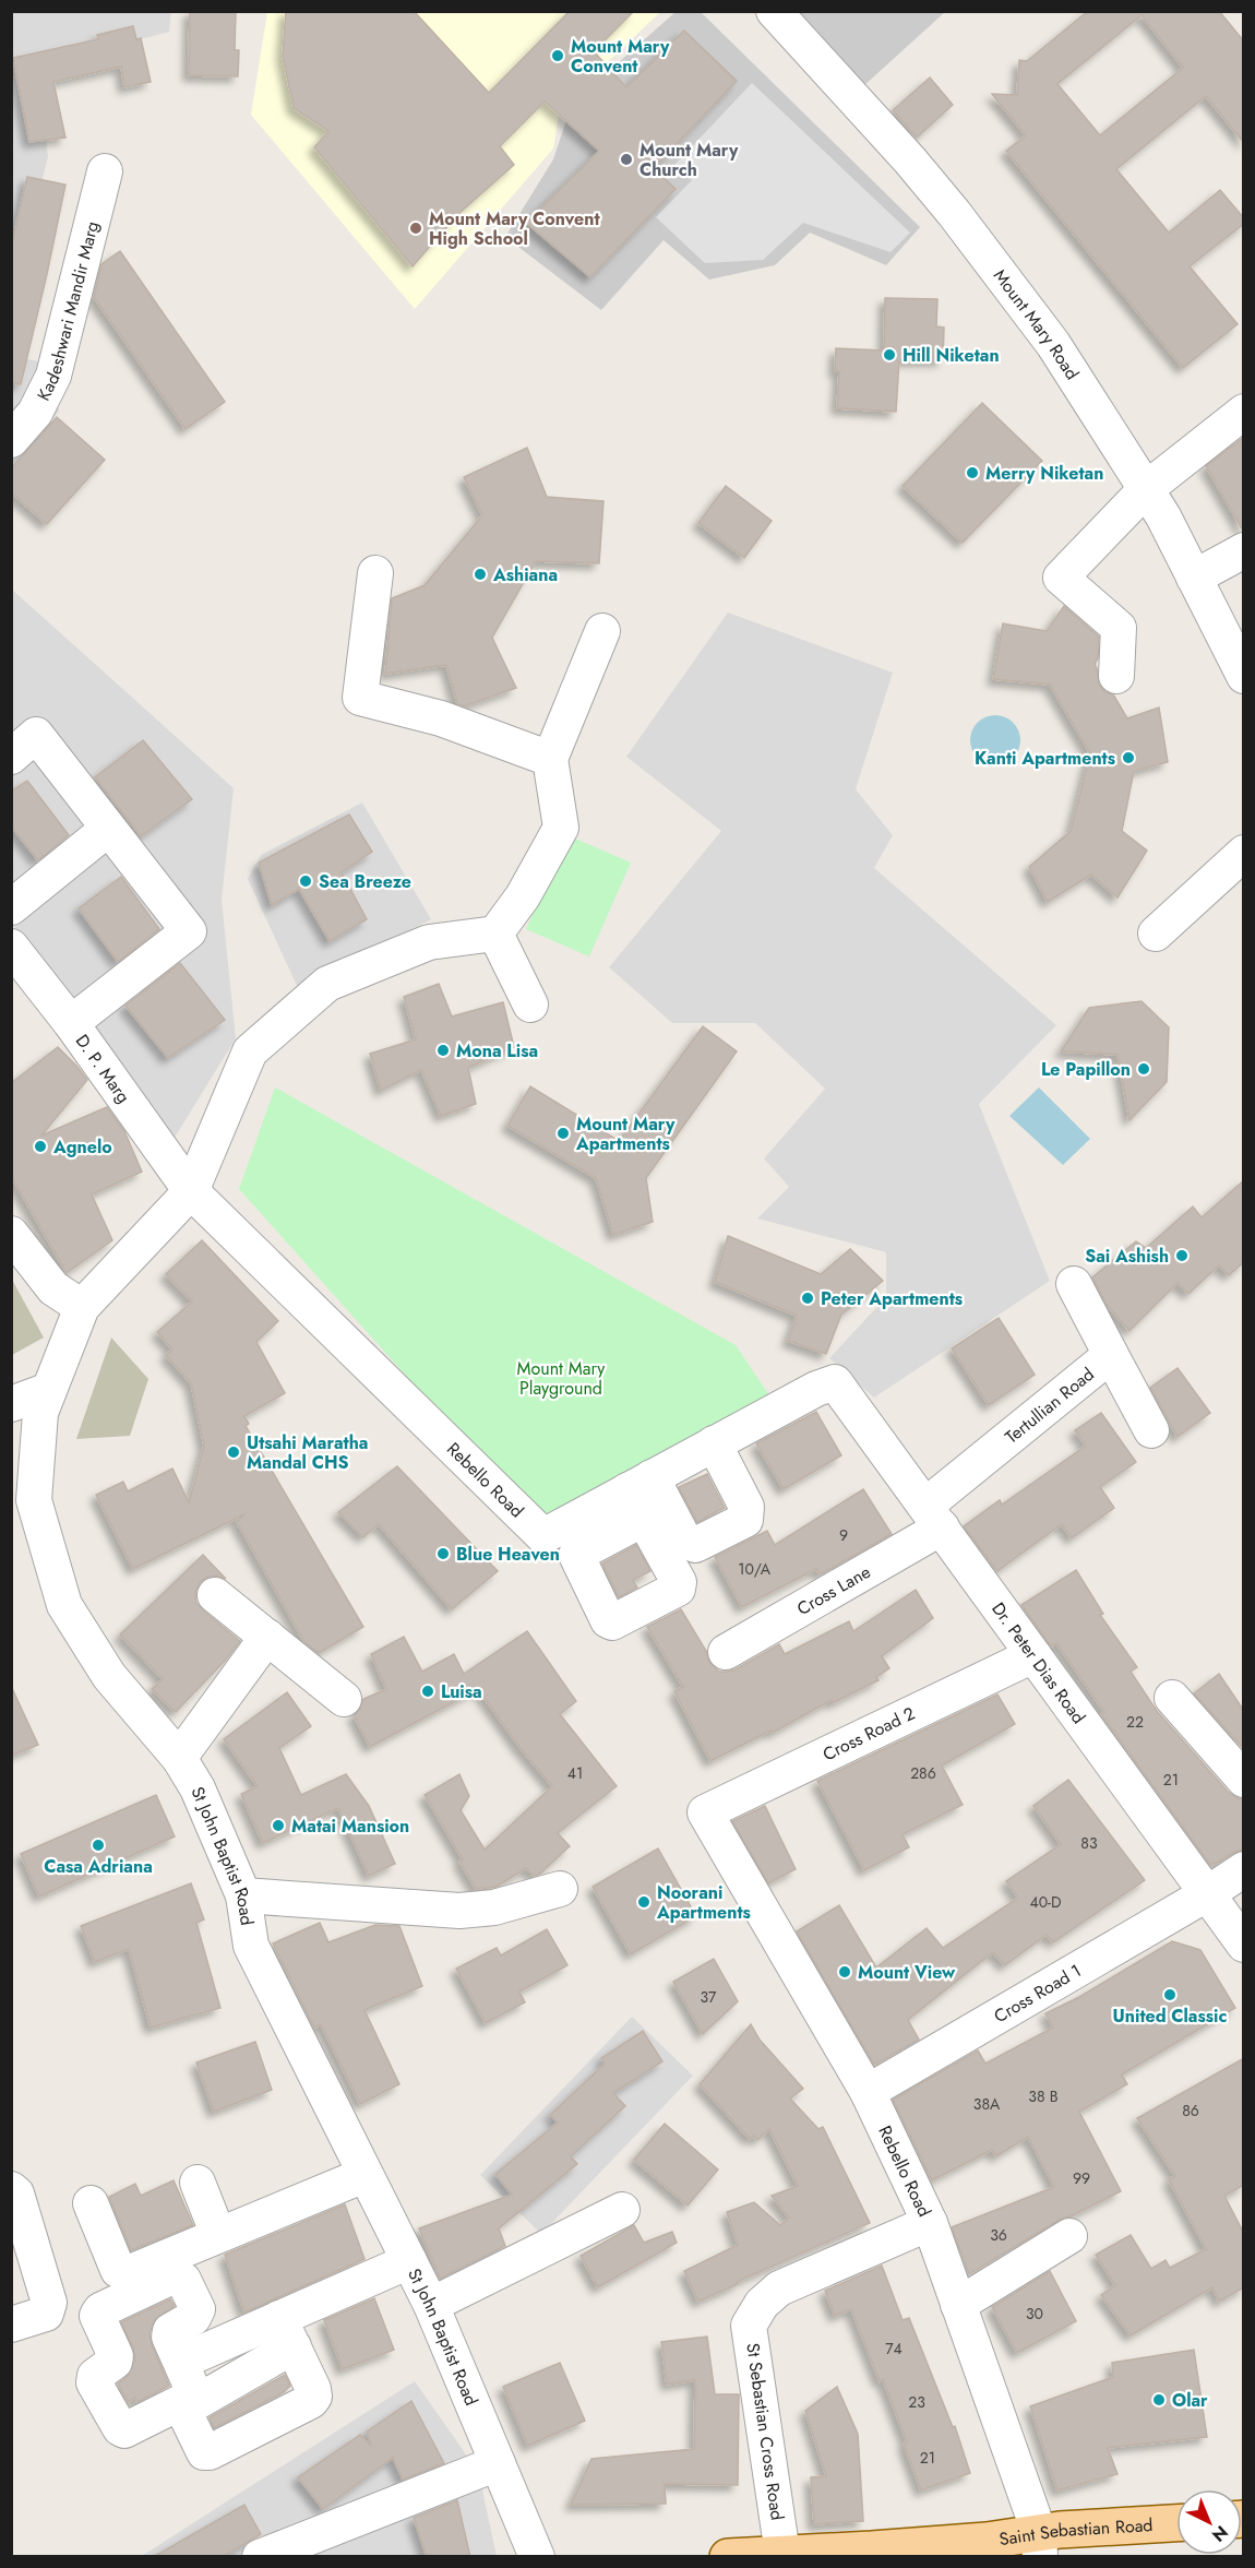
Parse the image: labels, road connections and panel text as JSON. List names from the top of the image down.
{
  "streets": {
    "main road": ["Saint Sebastian Road"],
    "street": [
      "Kadeshwari Mandir Marg",
      "Mount Mary Road",
      "D. P. Marg",
      "Tertullian Road",
      "Rebello Road",
      "Cross Lane",
      "Dr. Peter Dias Road",
      "Cross Road 2",
      "St John Baptist Road",
      "Cross Road 1",
      "St Sebastian Cross Road"
    ]
  },
  "crossings": [
    ["D. P. Marg", "Rebello Road"],
    ["D. P. Marg", "St John Baptist Road"],
    ["Tertullian Road", "Cross Lane"],
    ["Tertullian Road", "Dr. Peter Dias Road"],
    ["Rebello Road", "Dr. Peter Dias Road"],
    ["Rebello Road", "Cross Road 2"],
    ["Rebello Road", "St John Baptist Road"],
    ["Rebello Road", "Cross Road 1"],
    ["Rebello Road", "St Sebastian Cross Road"],
    ["Rebello Road", "Saint Sebastian Road"],
    ["Cross Lane", "Dr. Peter Dias Road"],
    ["Dr. Peter Dias Road", "Cross Road 2"],
    ["Dr. Peter Dias Road", "Cross Road 1"],
    ["St Sebastian Cross Road", "Saint Sebastian Road"]
  ],
  "parks": ["Mount Mary Playground"],
  "places": [
    "Mount Mary Convent",
    "Mount Mary Church",
    "Mount Mary Convent High School",
    "Hill Niketan",
    "Merry Niketan",
    "Ashiana",
    "Kanti Apartments",
    "Sea Breeze",
    "Mona Lisa",
    "Le Papillon",
    "Mount Mary Apartments",
    "Agnelo",
    "Sai Ashish",
    "Peter Apartments",
    "Utsahi Maratha Mandal CHS",
    "Blue Heaven",
    "Luisa",
    "Matai Mansion",
    "Casa Adriana",
    "Noorani Apartments",
    "Mount View",
    "United Classic",
    "Olar"
  ],
  "house_numbers": [
    "9",
    "10/A",
    "22",
    "41",
    "286",
    "21",
    "83",
    "40-D",
    "37",
    "38 B",
    "38A",
    "86",
    "99",
    "36",
    "30",
    "74",
    "23",
    "21"
  ],
  "north": "bottom right"
}
